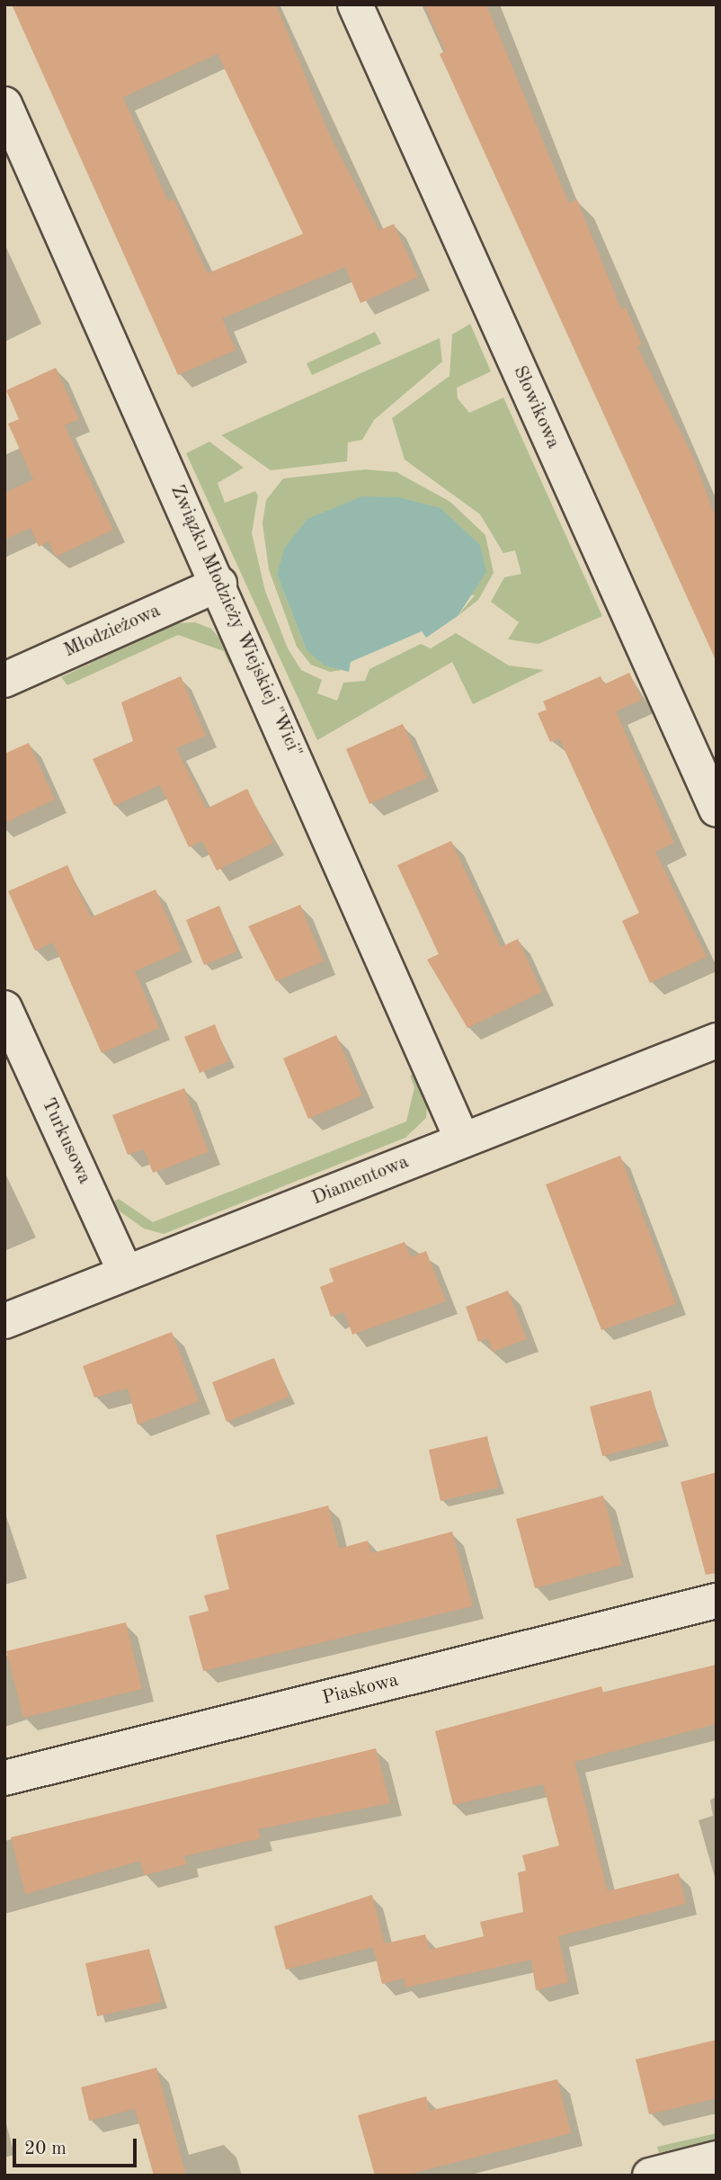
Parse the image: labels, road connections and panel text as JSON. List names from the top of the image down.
{
  "streets": {
    "street": [
      "Słowikowa",
      "Związku Młodzieży Wiejskiej \"Wici\"",
      "Młodzieżowa",
      "Turkusowa",
      "Diamentowa",
      "Piaskowa"
    ]
  },
  "crossings": [
    ["Związku Młodzieży Wiejskiej \"Wici\"", "Młodzieżowa"],
    ["Związku Młodzieży Wiejskiej \"Wici\"", "Diamentowa"],
    ["Turkusowa", "Diamentowa"]
  ],
  "scale_bar": "20 m"
}
